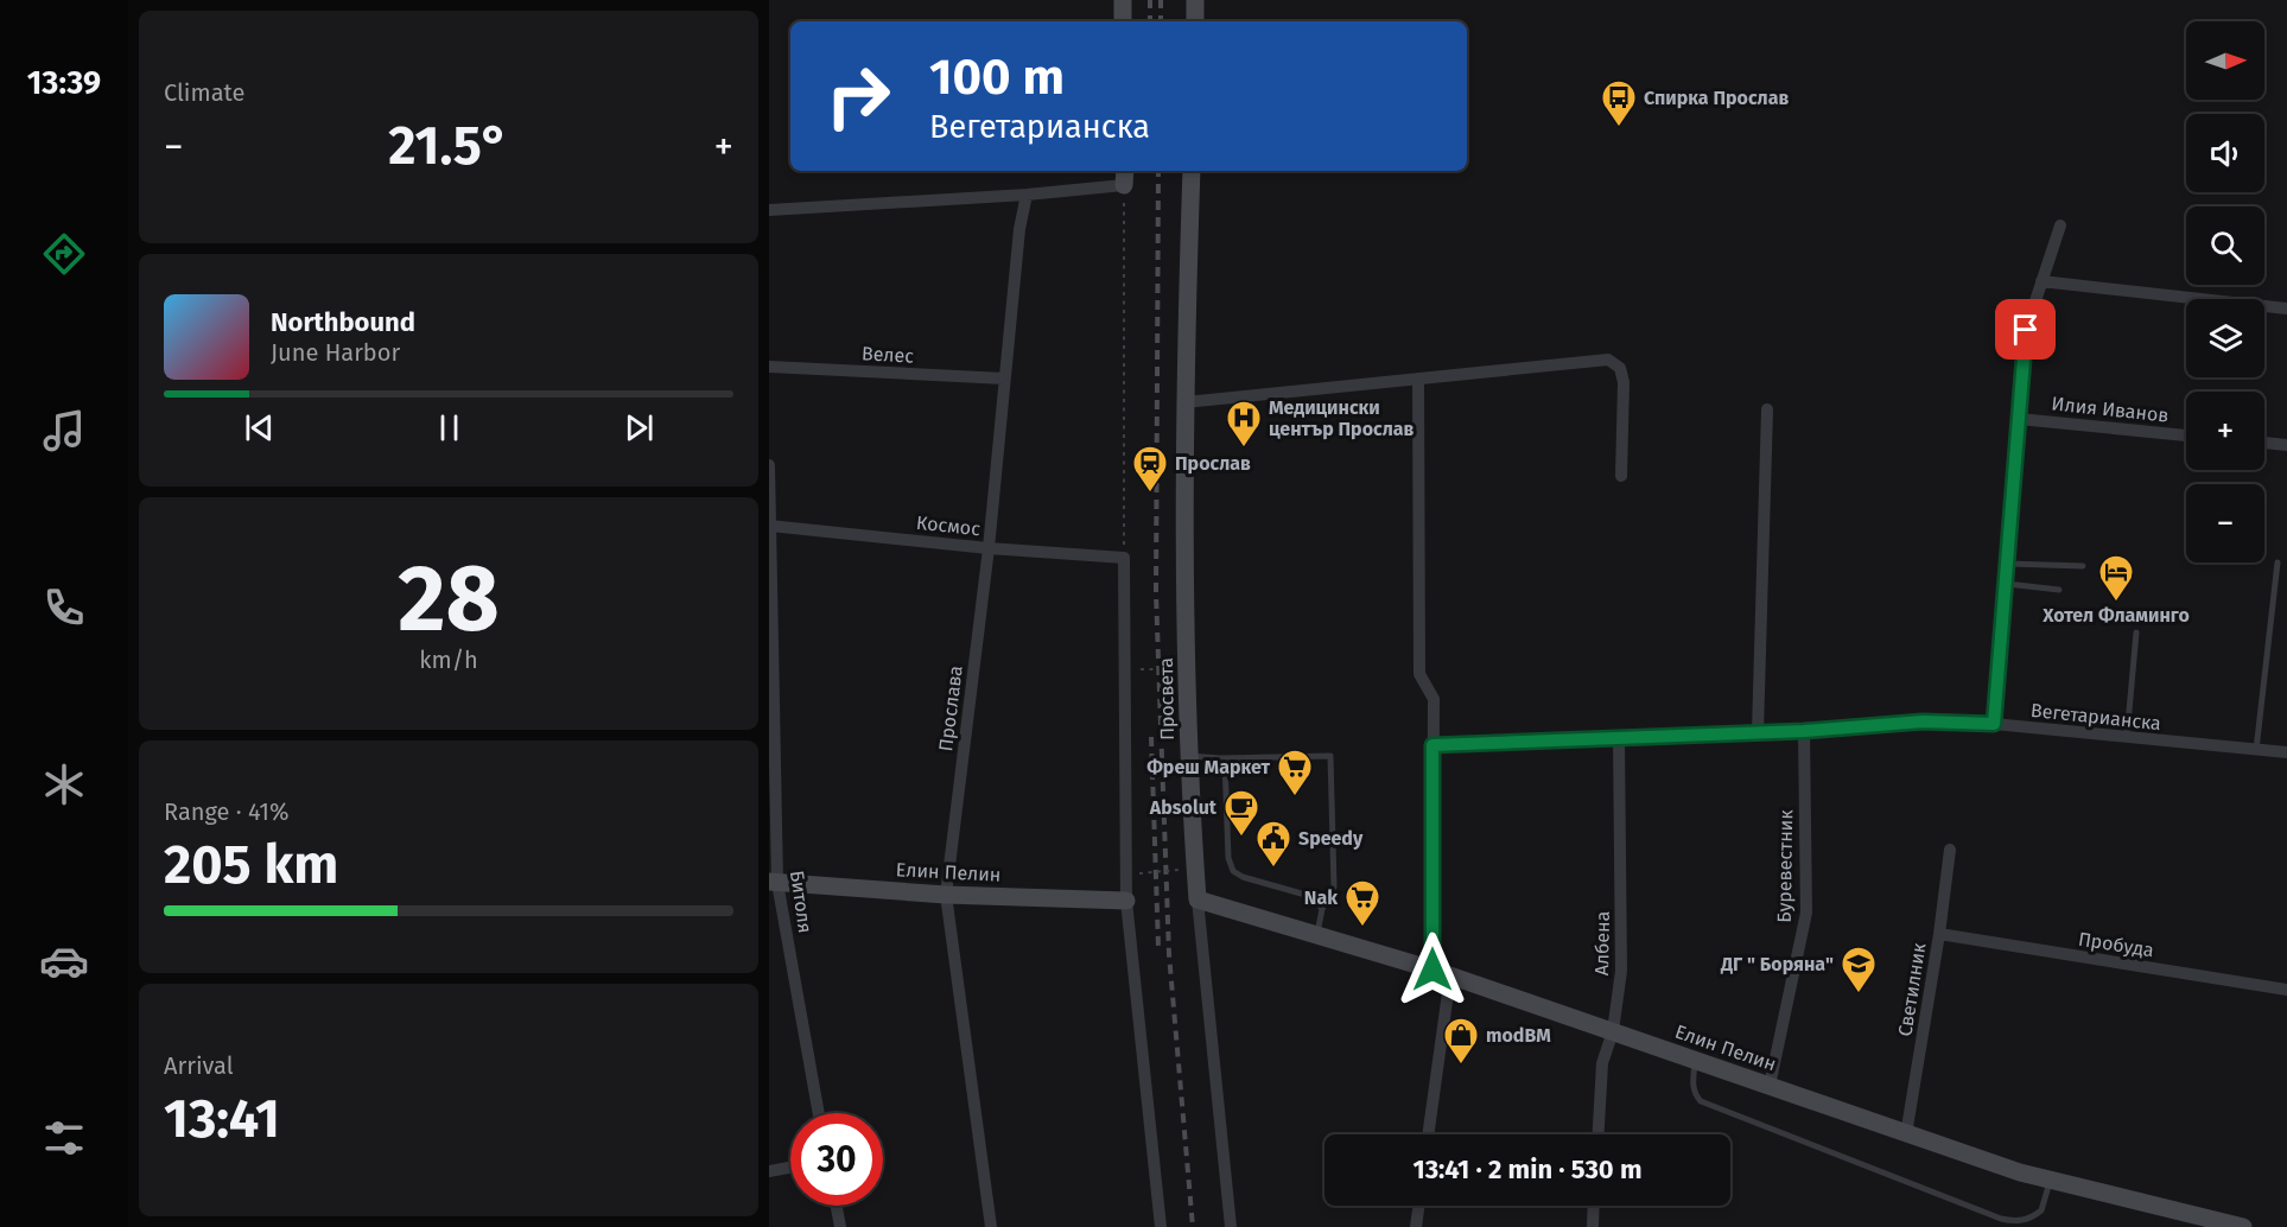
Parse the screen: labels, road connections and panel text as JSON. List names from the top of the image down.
{
  "streets": {
    "street": [
      "Велес",
      "Илия Иванов",
      "Космос",
      "Просвета",
      "Прослава",
      "Вегетарианска",
      "Буревестник",
      "Елин Пелин",
      "Битоля",
      "Албена",
      "Пробуда",
      "Светилник"
    ]
  },
  "crossings": [
    ["Велес", "Прослава"],
    ["Космос", "Прослава"],
    ["Космос", "Битоля"],
    ["Просвета", "Елин Пелин"],
    ["Прослава", "Елин Пелин"],
    ["Вегетарианска", "Буревестник"],
    ["Вегетарианска", "Албена"],
    ["Буревестник", "Елин Пелин"],
    ["Елин Пелин", "Битоля"],
    ["Елин Пелин", "Албена"],
    ["Елин Пелин", "Светилник"],
    ["Пробуда", "Светилник"]
  ],
  "places": {
    "bus stop": ["Спирка Прослав"],
    "hospital": ["Медицински център Прослав"],
    "station": ["Прослав"],
    "hotel": ["Хотел Фламинго"],
    "supermarket": ["Фреш Маркет", "Nak"],
    "cafe": ["Absolut"],
    "public building": ["Speedy"],
    "school or university": ["ДГ \" Боряна\""],
    "shop": ["modBM"]
  },
  "north": "right",
  "page": {
    "tabs": "13:39",
    "tile": [
      "Climate",
      ["28", "km/h"],
      ["Range · 41%", "205 km"],
      ["Arrival", "13:41"]
    ],
    "map_buttons": ["+", "−"],
    "turn": ["100 m", "Вегетарианска"],
    "heat": ["−", "21.5°", "+"],
    "song": ["Northbound", "June Harbor"],
    "limit": "30",
    "trip": "13:41 · 2 min · 530 m"
  }
}
